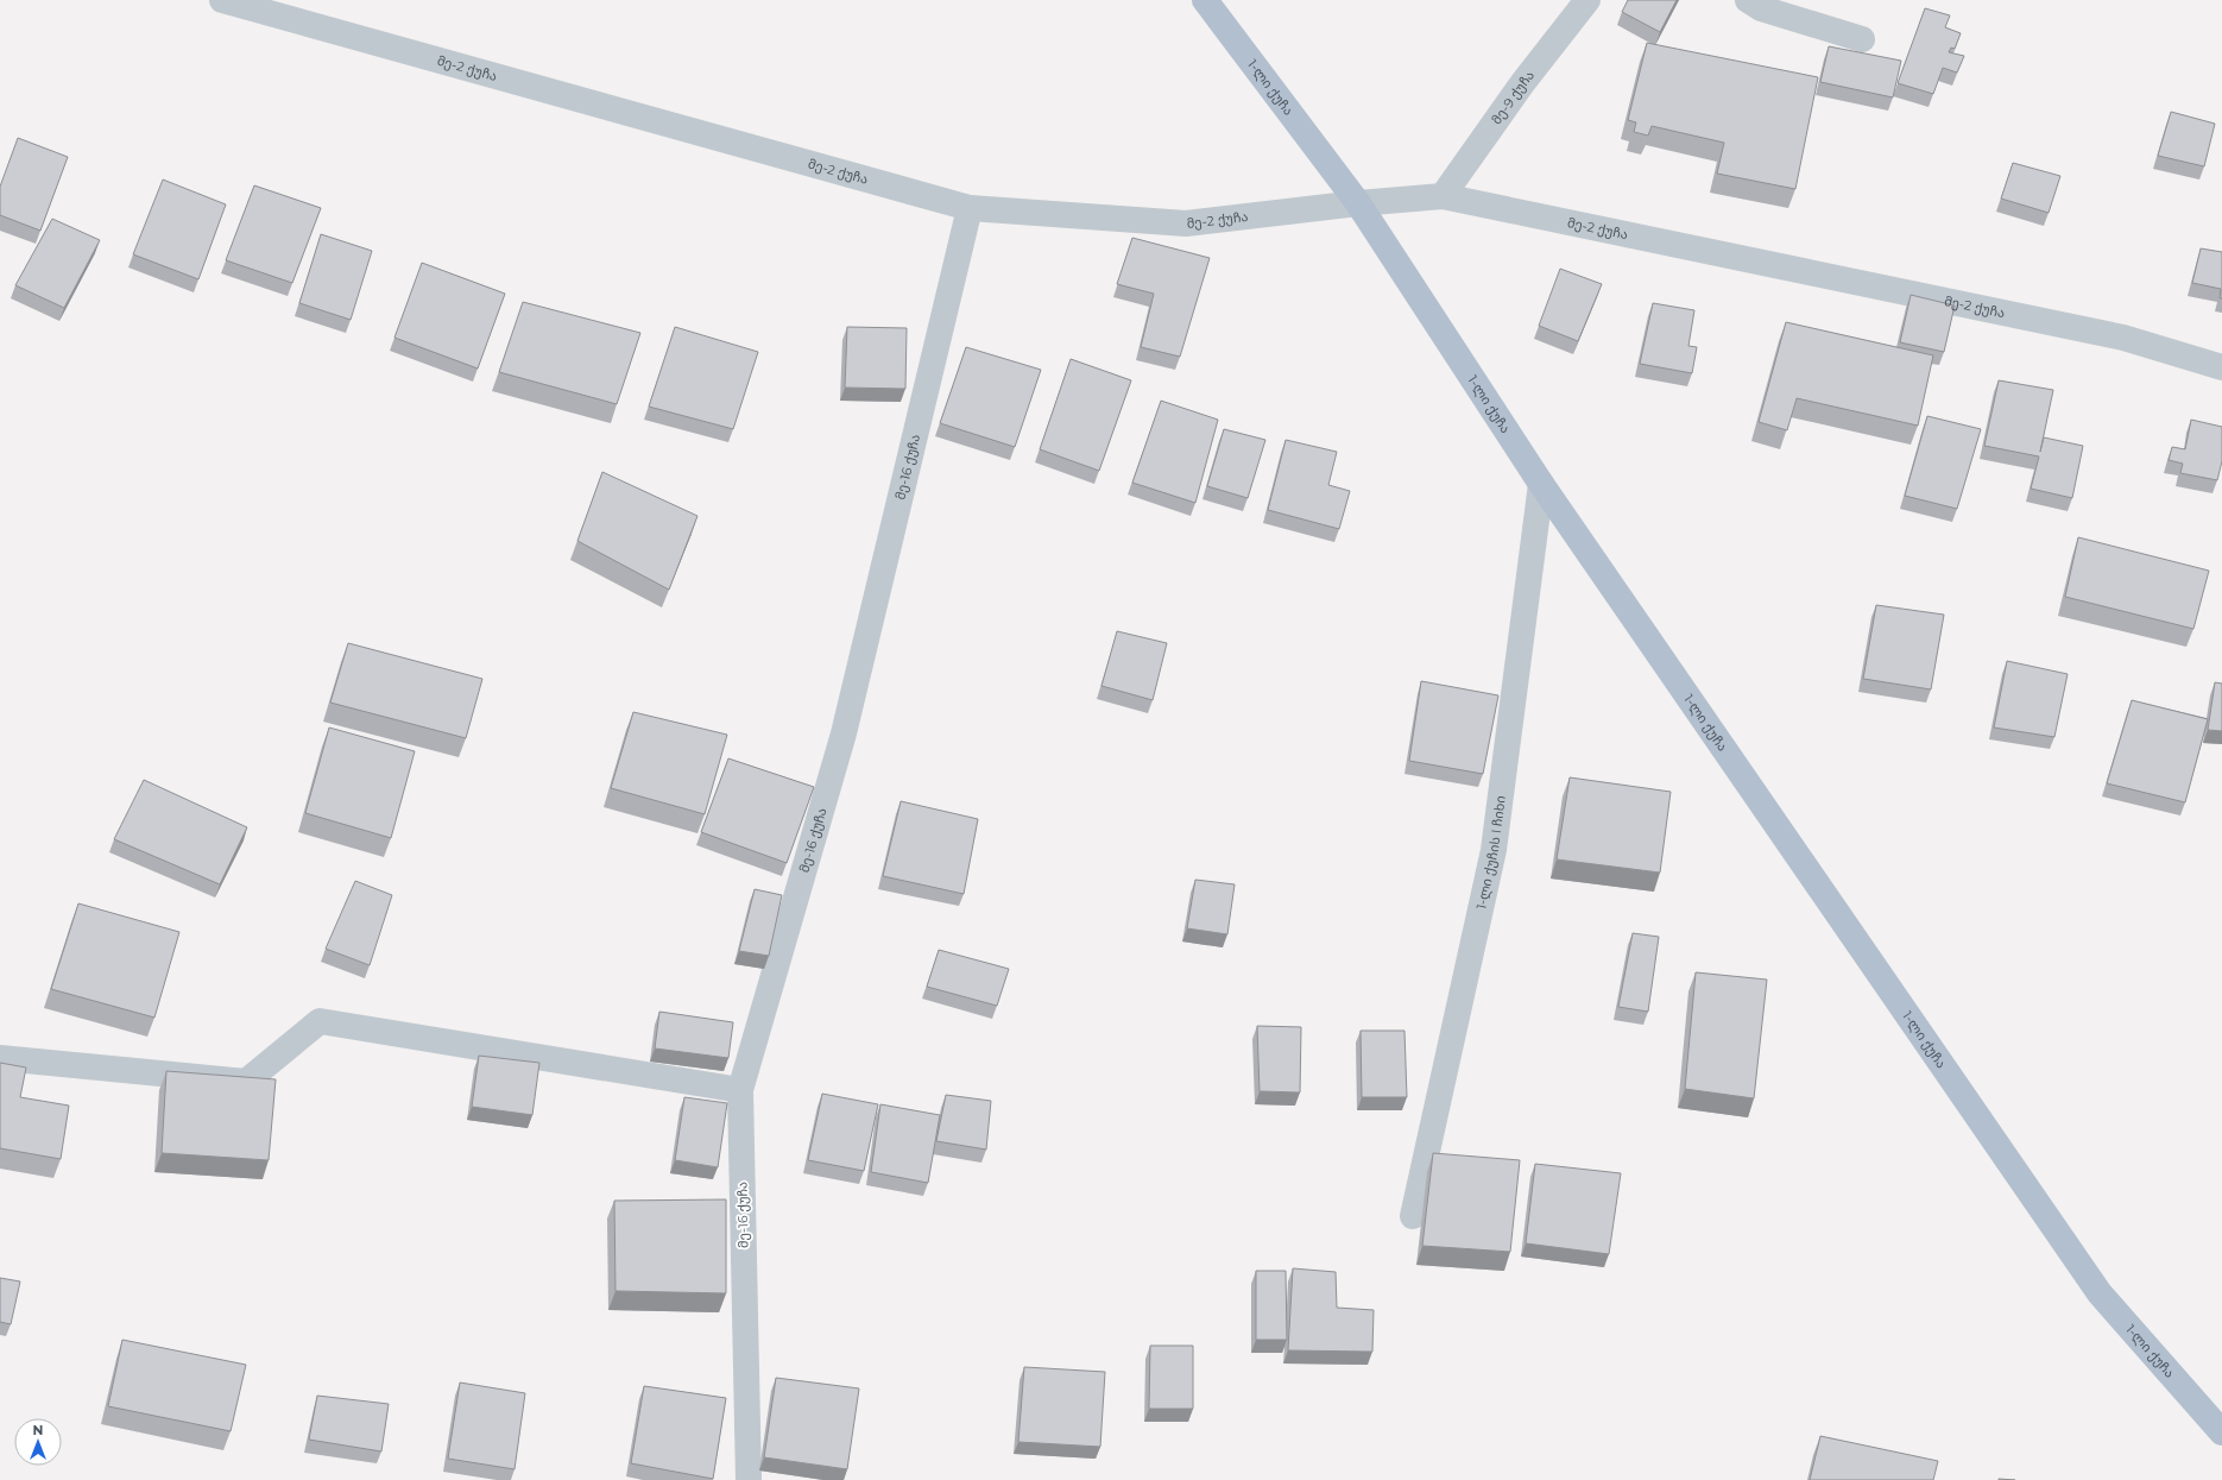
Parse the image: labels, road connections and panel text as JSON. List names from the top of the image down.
{
  "streets": {
    "main road": ["1-ლი ქუჩა"],
    "street": [
      "მე-2 ქუჩა",
      "მე-9 ქუჩა",
      "მე-16 ქუჩა",
      "1-ლი ქუჩის I ჩიხი"
    ]
  },
  "crossings": [
    ["მე-2 ქუჩა", "1-ლი ქუჩა"],
    ["მე-2 ქუჩა", "მე-9 ქუჩა"],
    ["მე-2 ქუჩა", "მე-16 ქუჩა"],
    ["1-ლი ქუჩა", "1-ლი ქუჩის I ჩიხი"]
  ],
  "north": "top"
}
